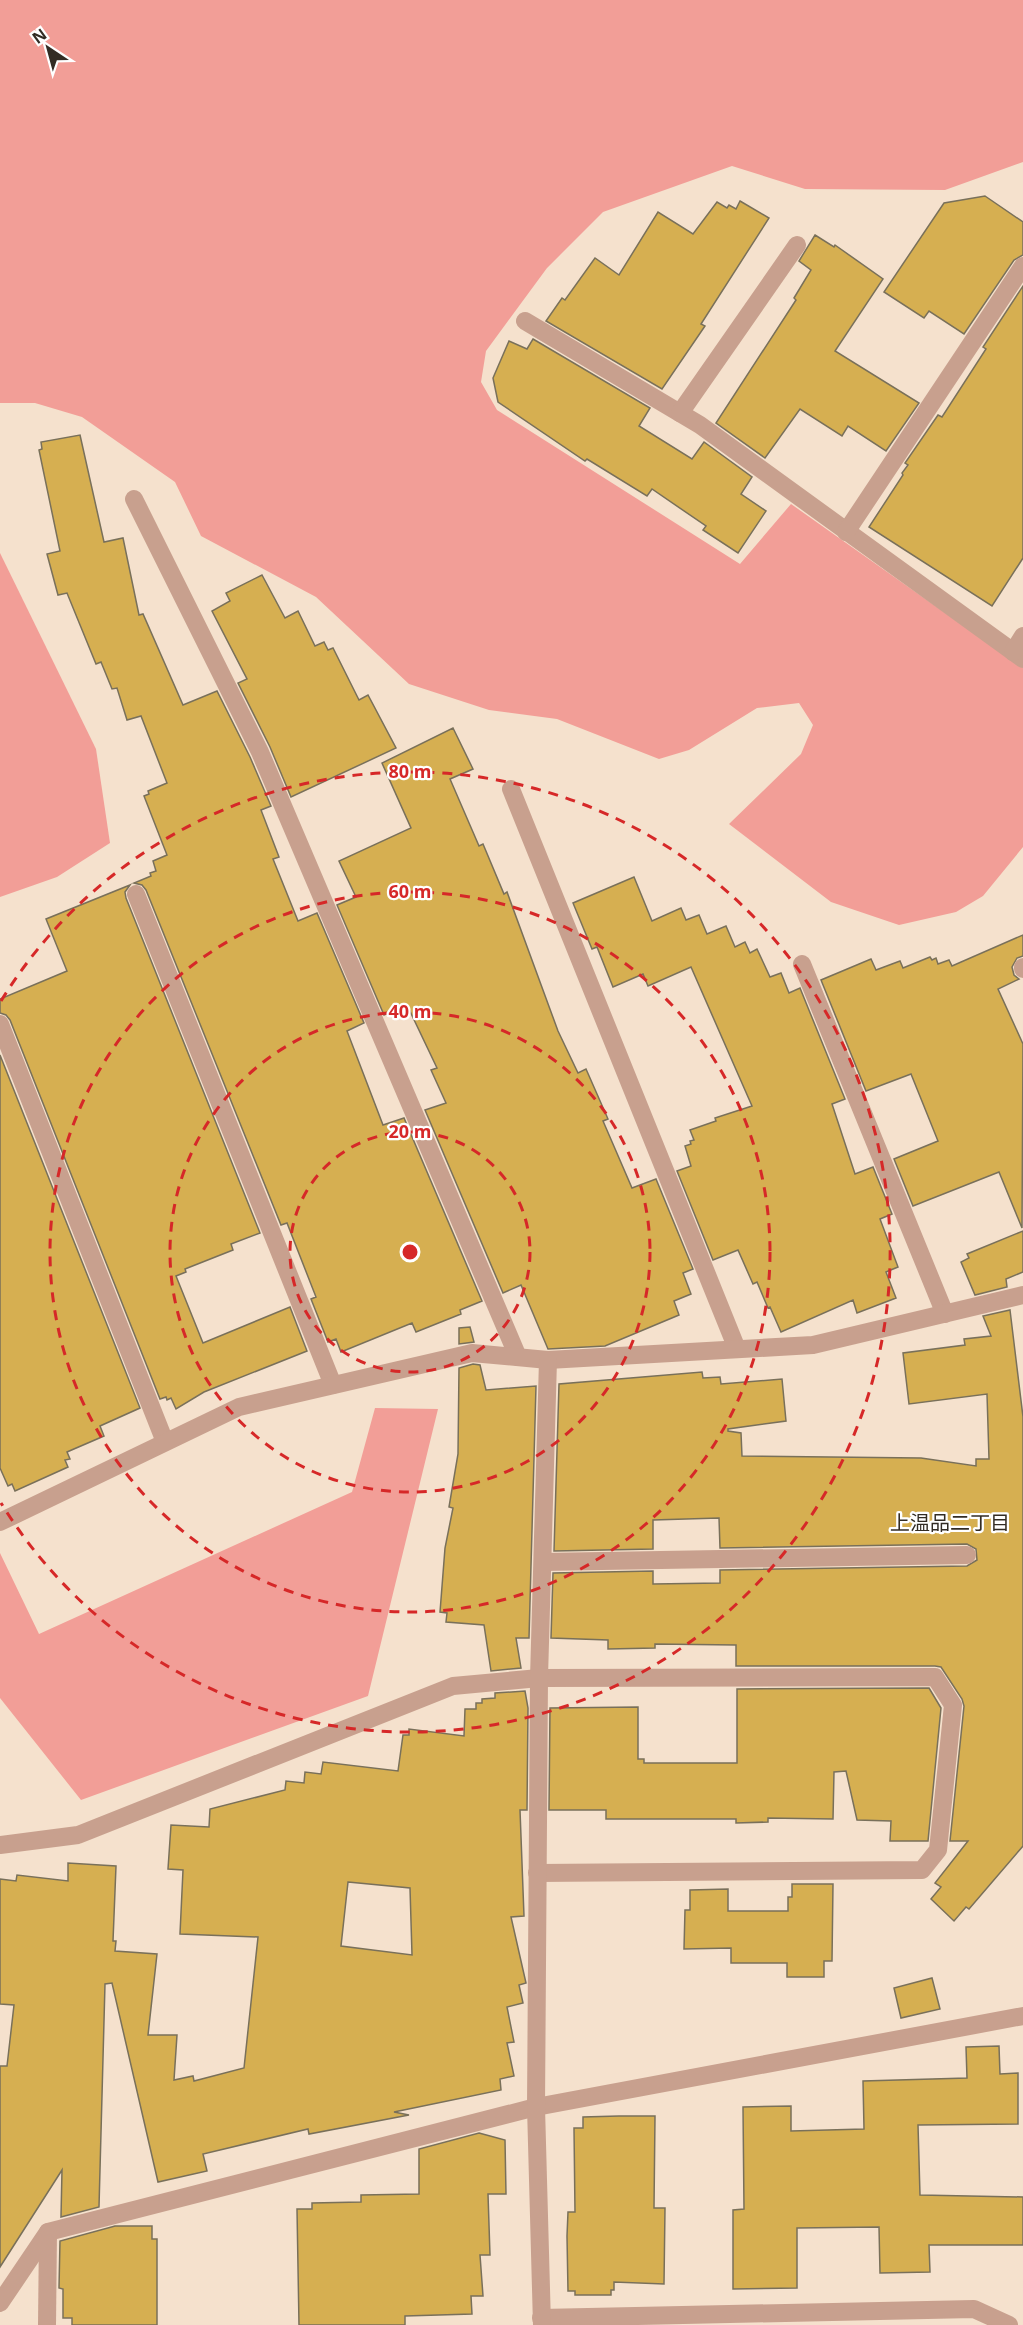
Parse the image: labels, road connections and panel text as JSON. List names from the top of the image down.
{
  "districts": ["上温品二丁目"],
  "north": "top left",
  "rings": [
    "80 m",
    "60 m",
    "40 m",
    "20 m"
  ]
}
